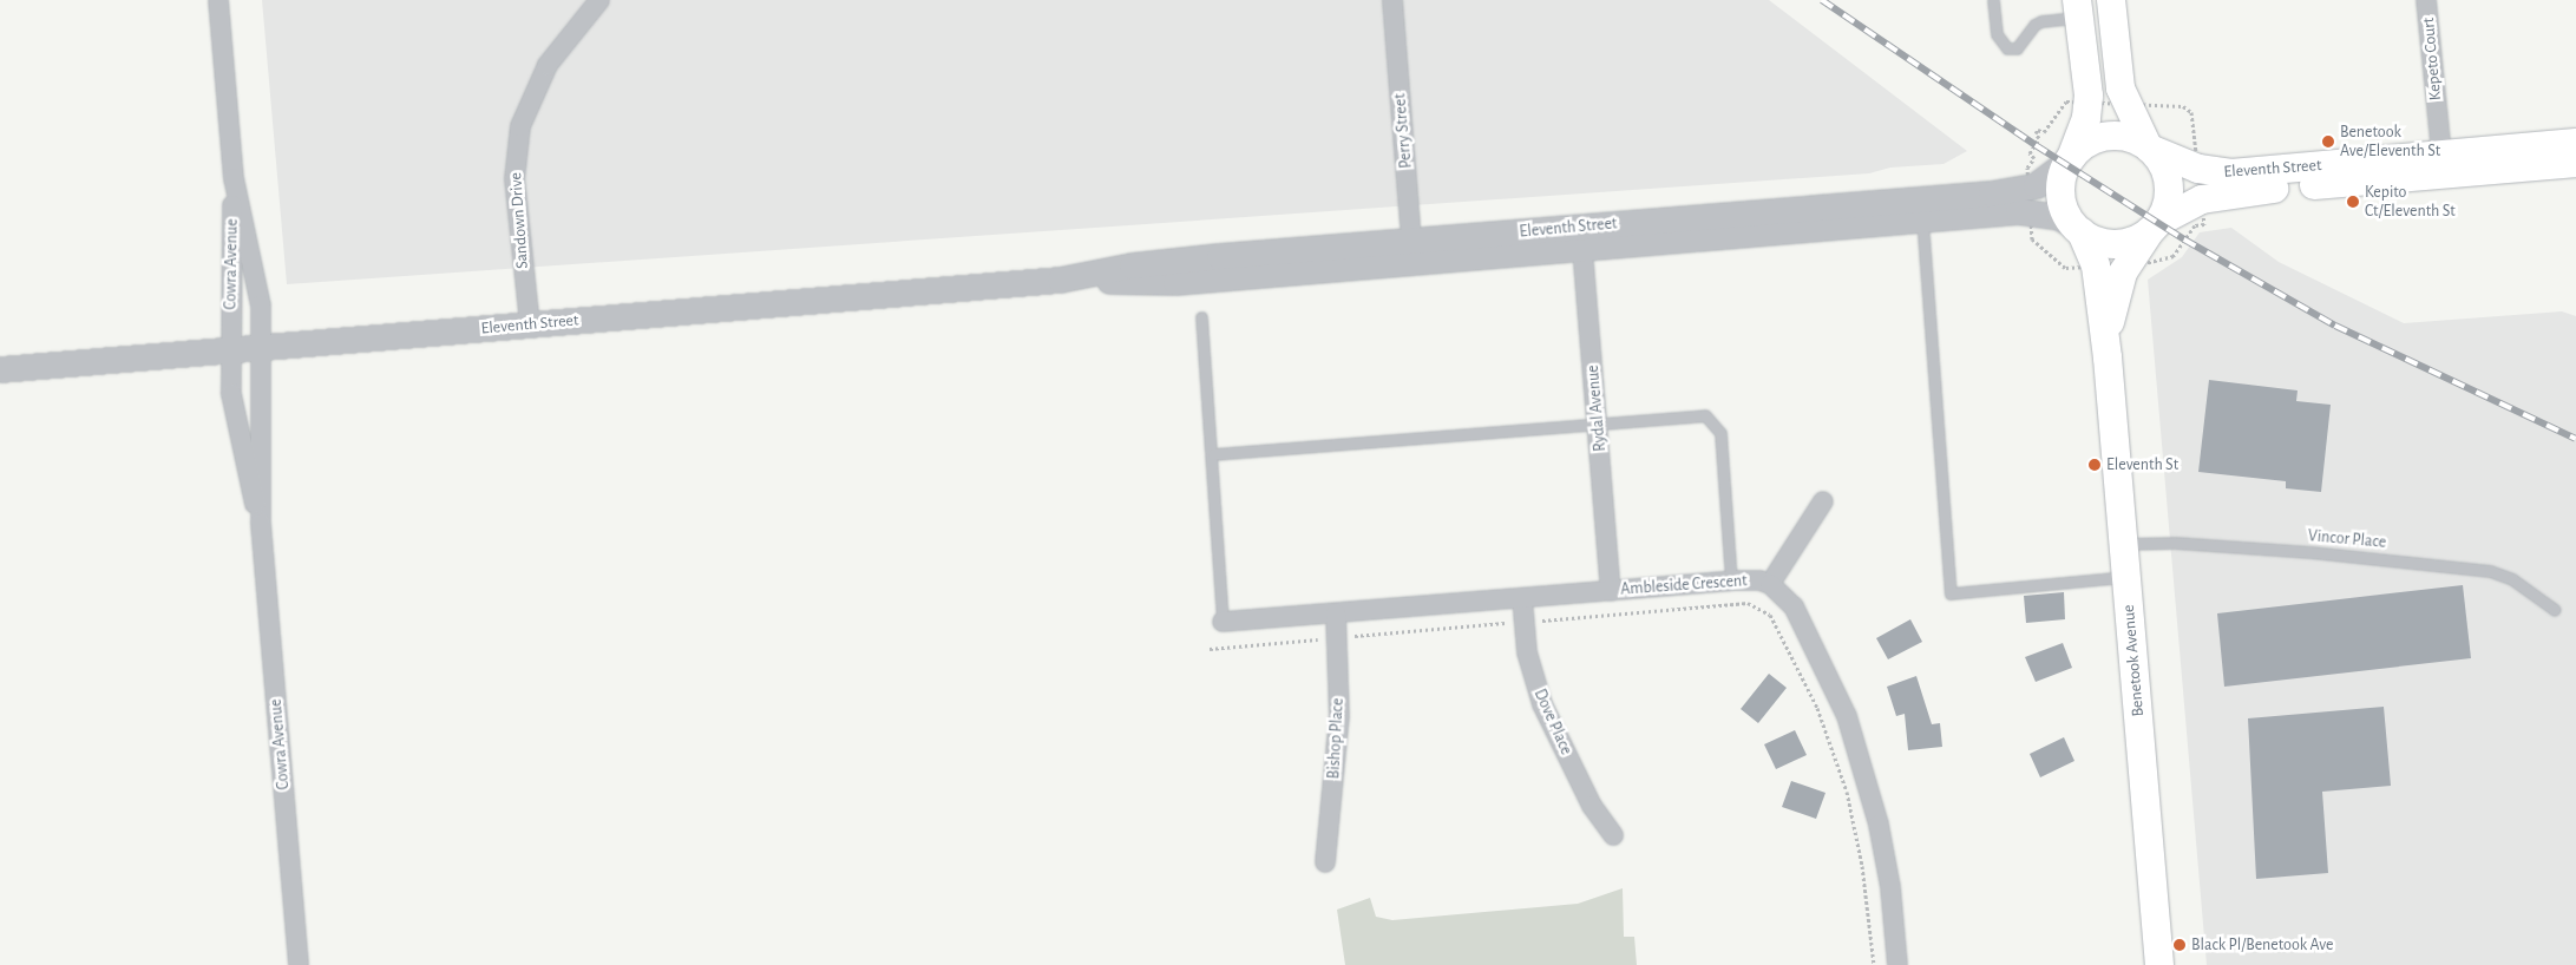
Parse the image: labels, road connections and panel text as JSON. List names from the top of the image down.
{
  "streets": {
    "main road": ["Eleventh Street", "Benetook Avenue"],
    "street": [
      "Kepeto Court",
      "Perry Street",
      "Sandown Drive",
      "Cowra Avenue",
      "Rydal Avenue",
      "Ambleside Crescent",
      "Dove Place",
      "Bishop Place"
    ],
    "lane": ["Vincor Place"]
  },
  "crossings": [
    ["Kepeto Court", "Eleventh Street"],
    ["Perry Street", "Eleventh Street"],
    ["Eleventh Street", "Sandown Drive"],
    ["Eleventh Street", "Cowra Avenue"],
    ["Eleventh Street", "Rydal Avenue"],
    ["Eleventh Street", "Benetook Avenue"],
    ["Rydal Avenue", "Ambleside Crescent"],
    ["Vincor Place", "Benetook Avenue"],
    ["Ambleside Crescent", "Dove Place"],
    ["Ambleside Crescent", "Bishop Place"]
  ],
  "places": [
    "Benetook Ave/Eleventh St",
    "Kepito Ct/Eleventh St",
    "Eleventh St",
    "Black Pl/Benetook Ave"
  ]
}
